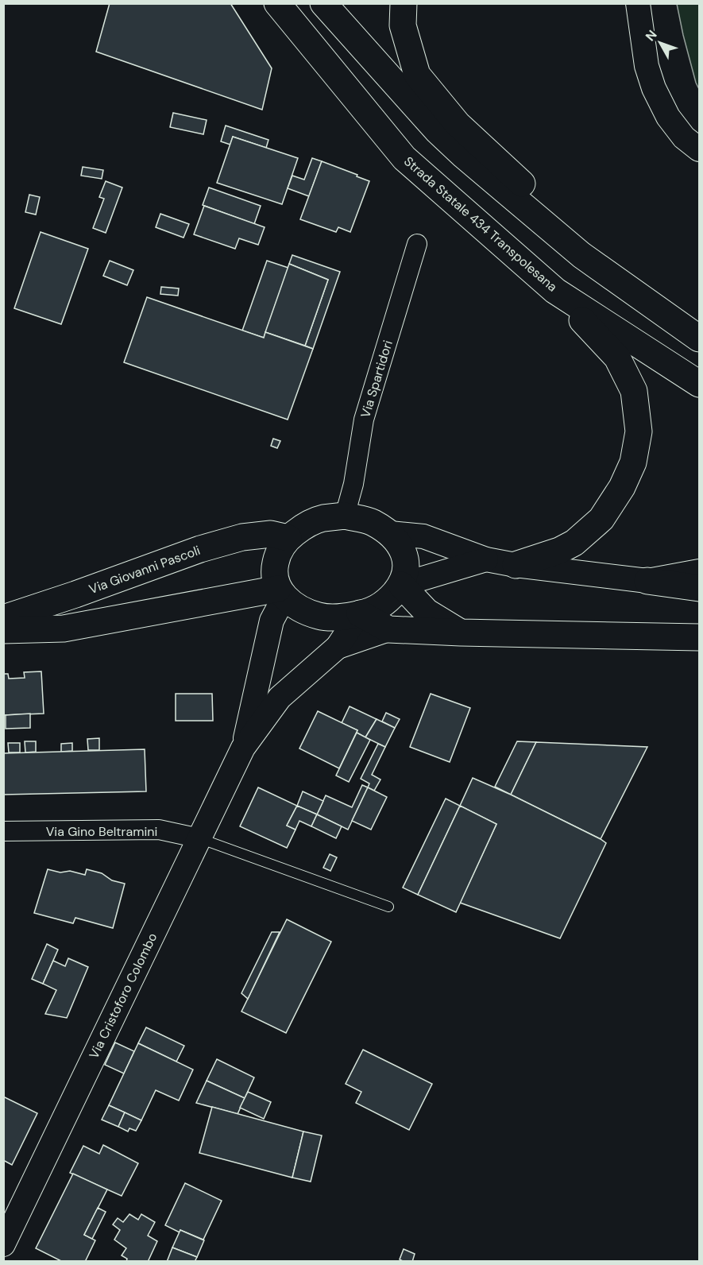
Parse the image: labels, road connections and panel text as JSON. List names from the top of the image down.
{
  "streets": {
    "main road": ["Strada Statale 434 Transpolesana", "Via Giovanni Pascoli"],
    "street": ["Via Spartidori", "Via Gino Beltramini", "Via Cristoforo Colombo"]
  },
  "crossings": [
    ["Via Spartidori", "Via Giovanni Pascoli"],
    ["Via Spartidori", "Via Cristoforo Colombo"],
    ["Via Giovanni Pascoli", "Via Cristoforo Colombo"],
    ["Via Gino Beltramini", "Via Cristoforo Colombo"]
  ],
  "north": "top left"
}
